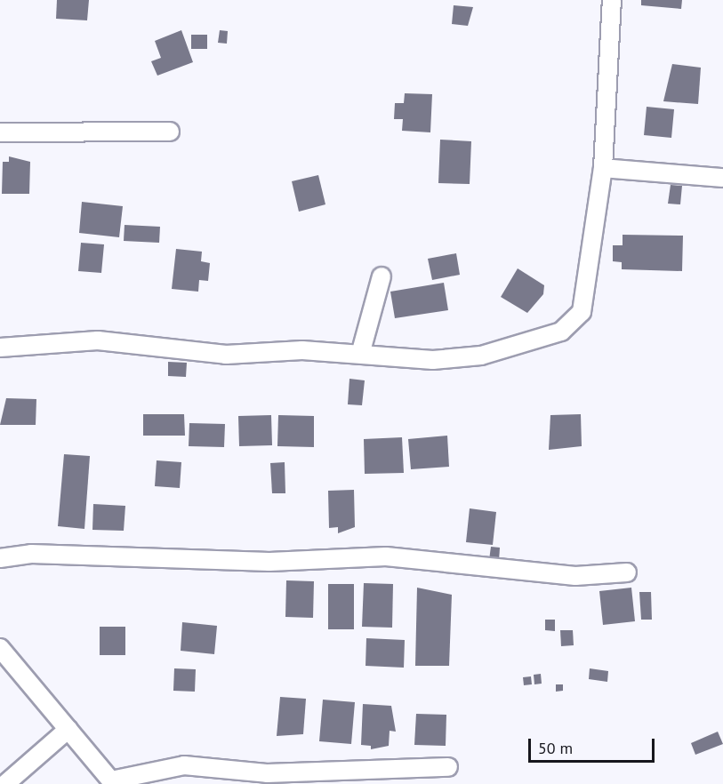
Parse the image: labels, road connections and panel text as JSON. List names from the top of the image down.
{
  "scale_bar": "50 m"
}
